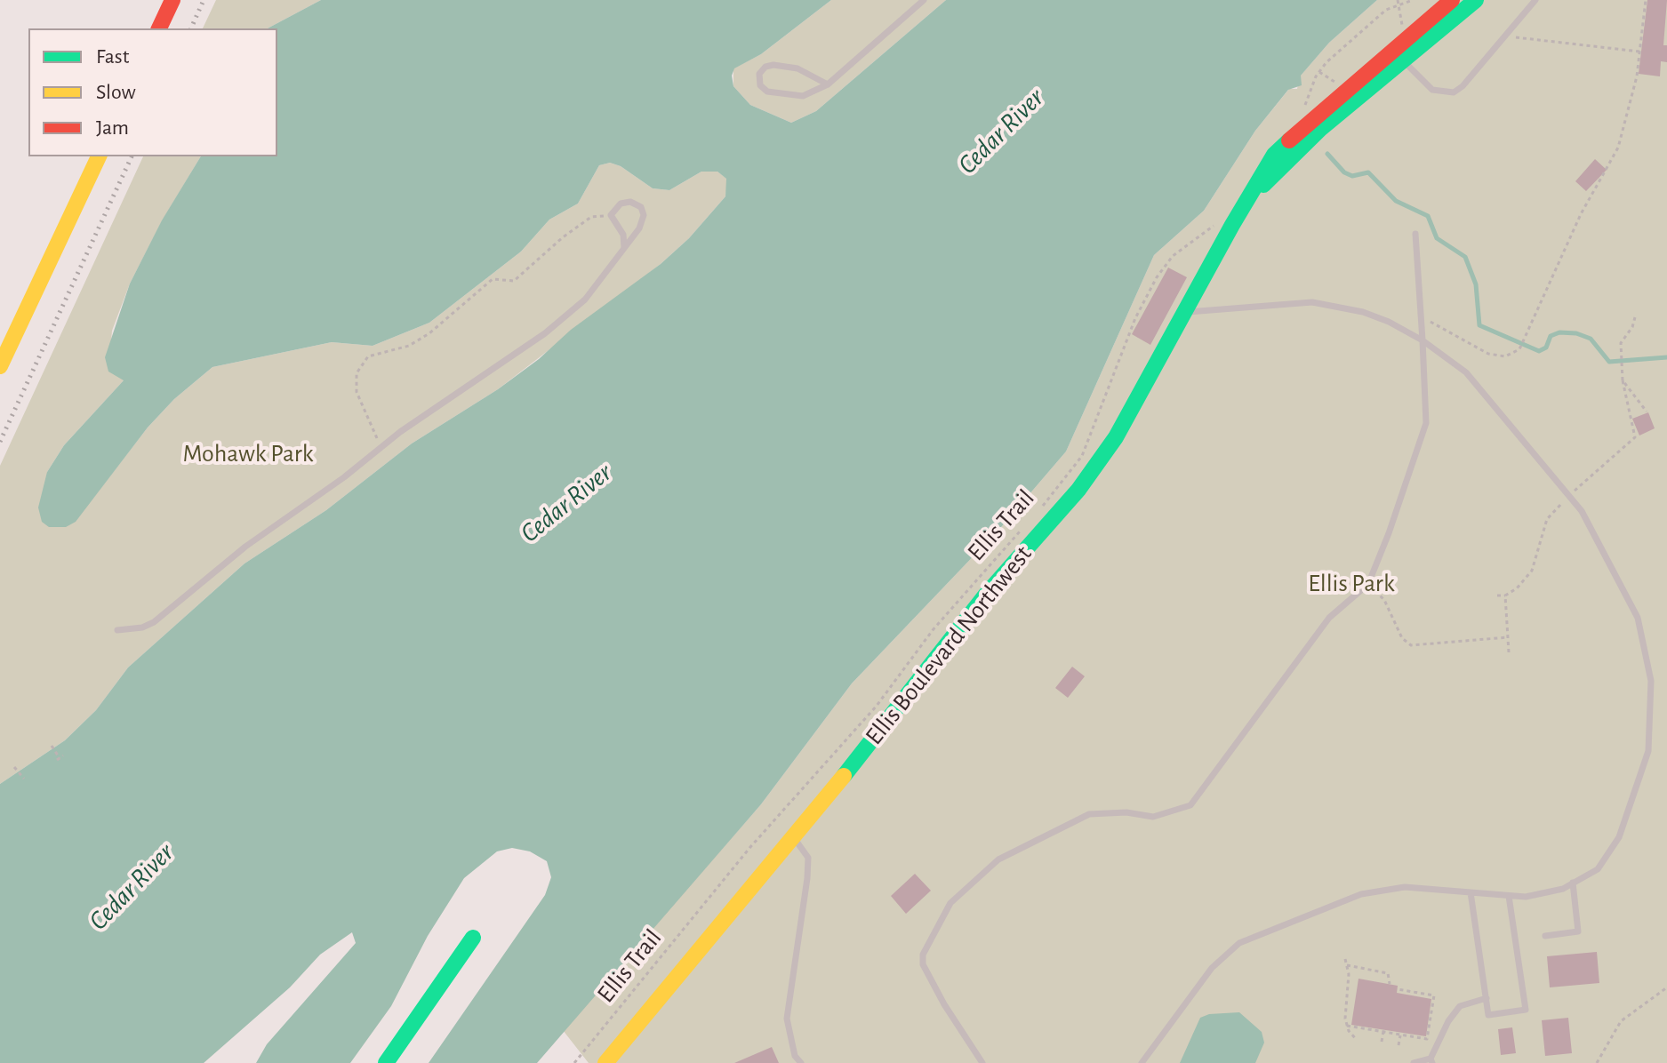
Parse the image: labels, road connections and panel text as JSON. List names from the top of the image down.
{
  "streets": {
    "street": ["Ellis Boulevard Northwest"],
    "path": ["Ellis Trail"]
  },
  "water": ["Cedar River"],
  "parks": ["Mohawk Park", "Ellis Park"],
  "legend": ["Fast", "Slow", "Jam"]
}
